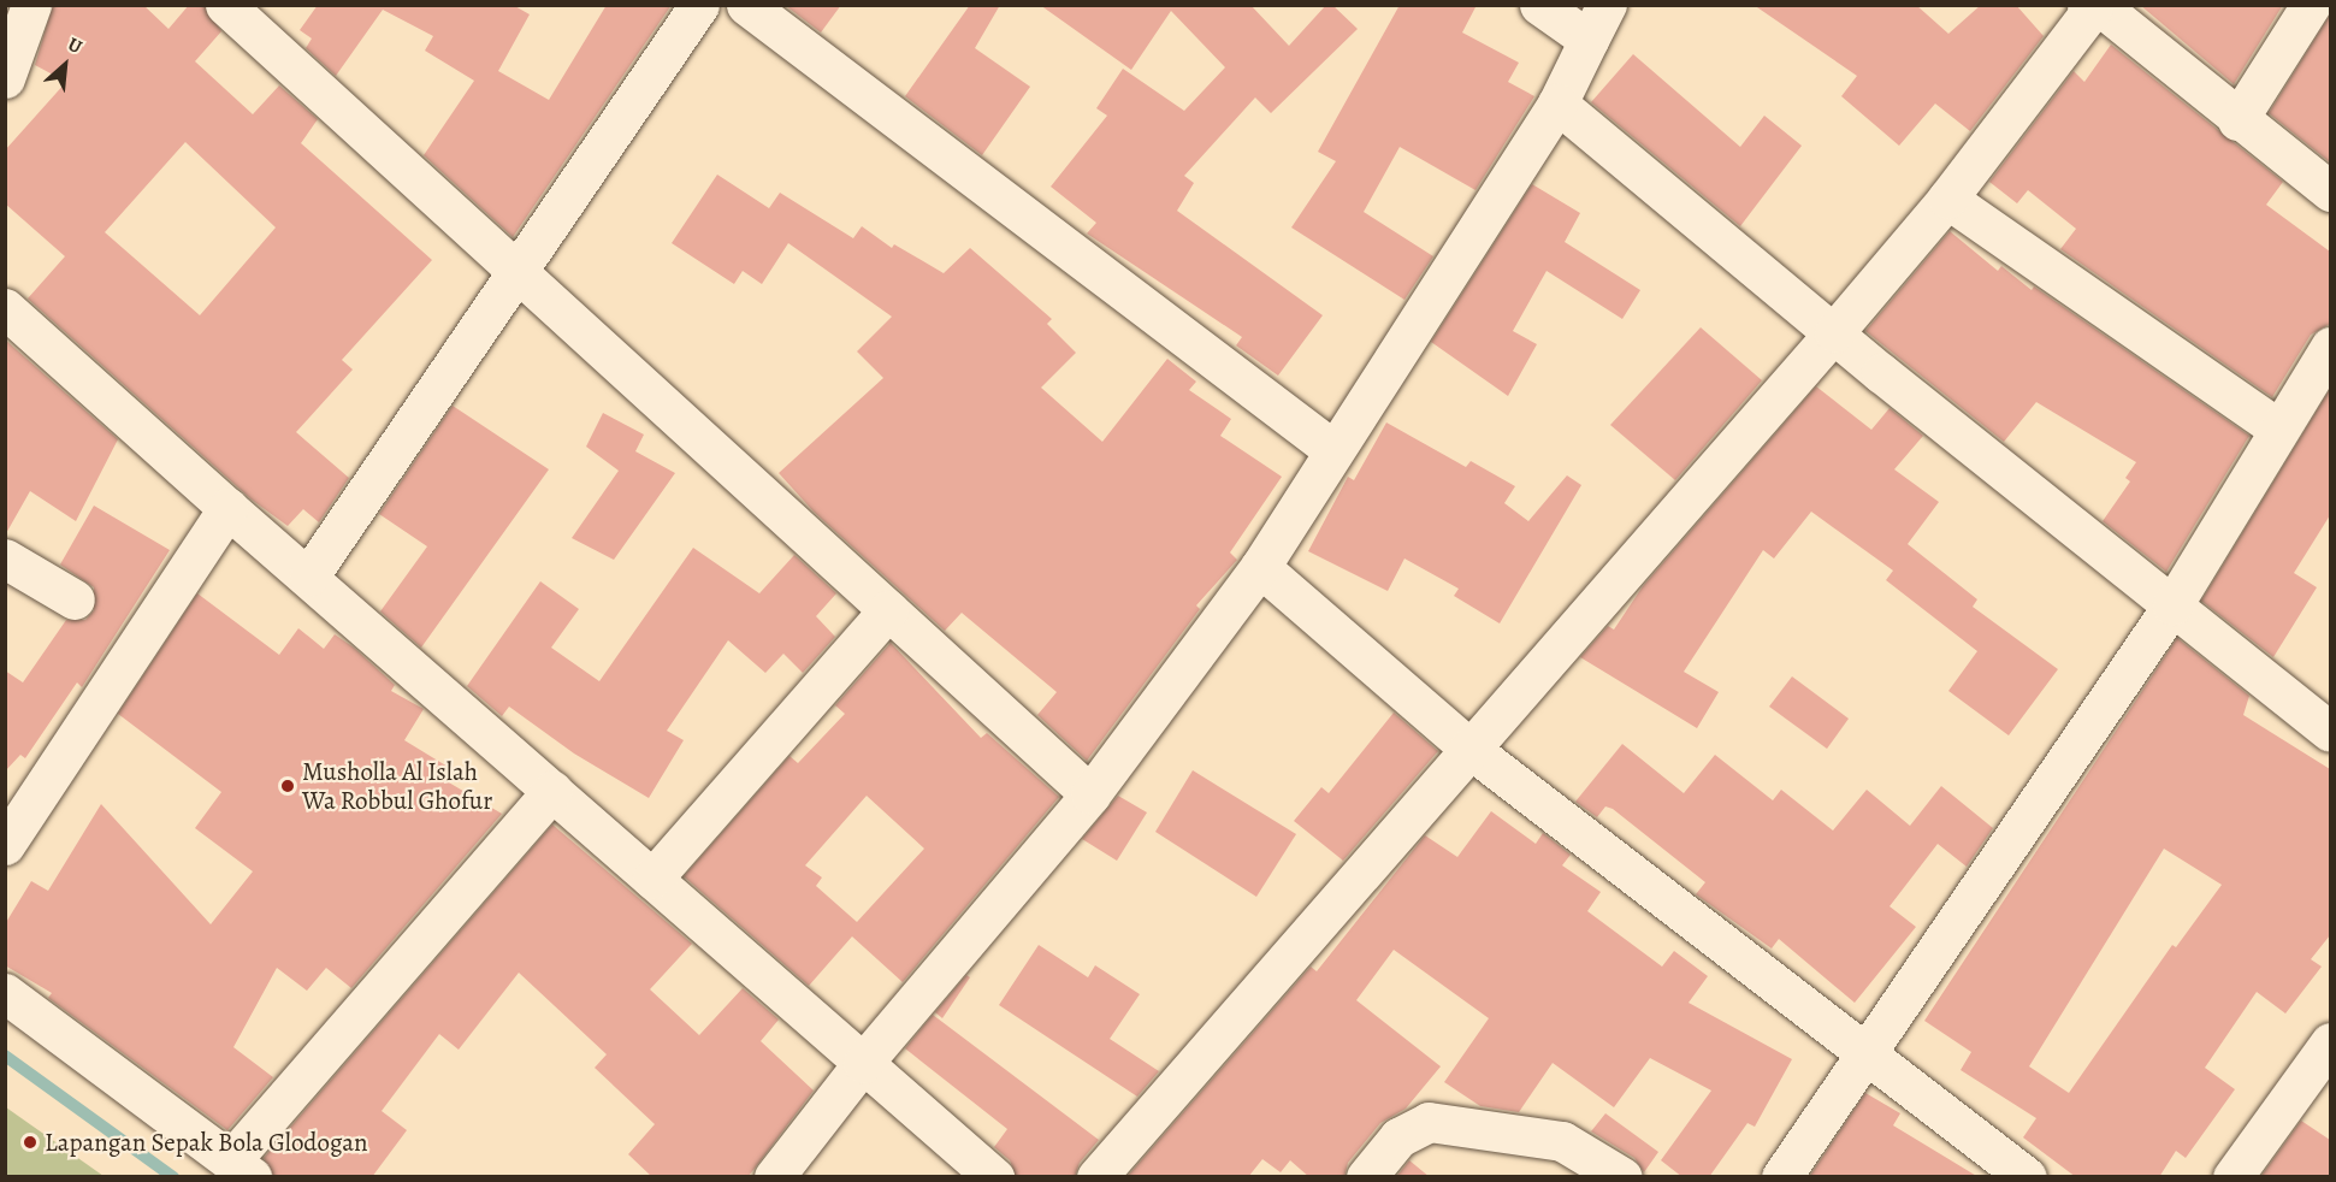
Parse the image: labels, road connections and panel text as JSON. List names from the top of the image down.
{
  "places": ["Musholla Al Islah Wa Robbul Ghofur", "Lapangan Sepak Bola Glodogan"],
  "north": "top right"
}
